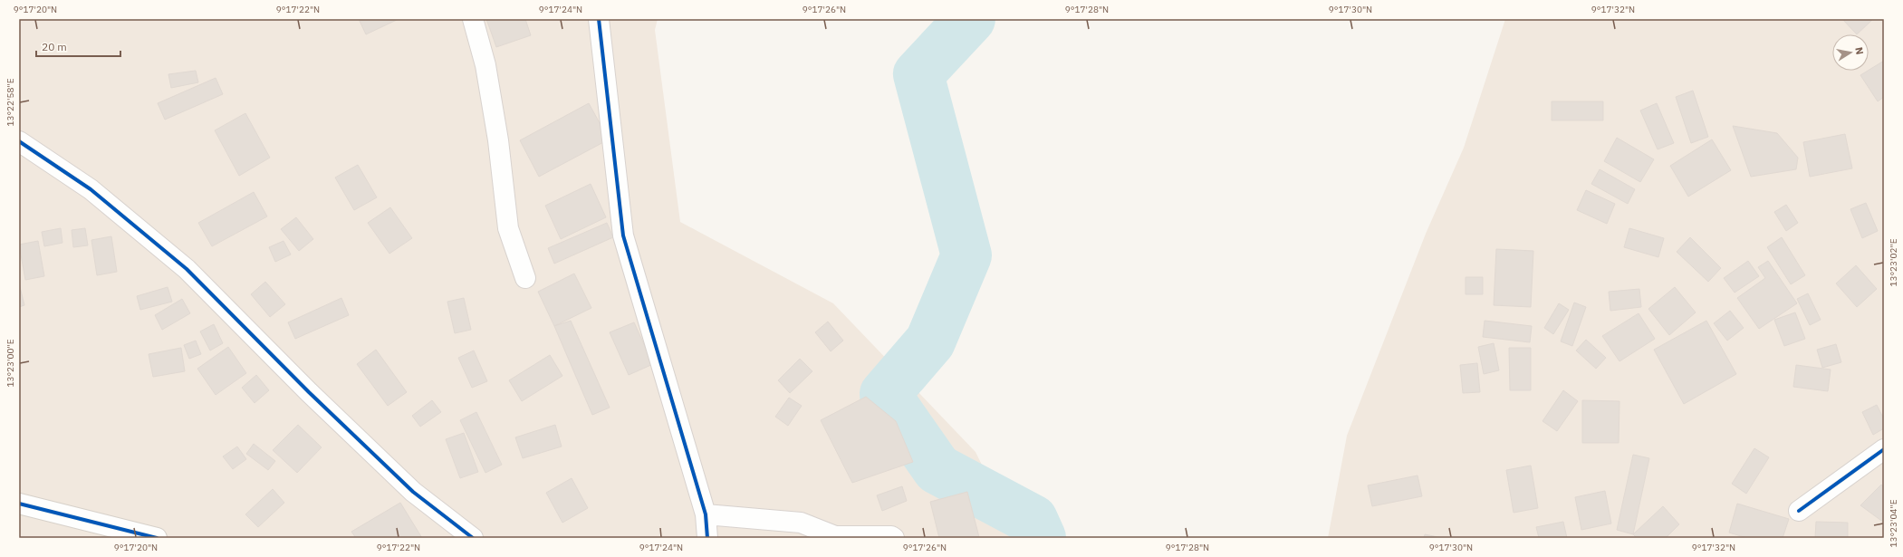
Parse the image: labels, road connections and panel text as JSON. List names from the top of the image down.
{
  "scale_bar": "20 m",
  "north": "right",
  "coordinates": [
    "9°17'20\"N",
    "9°17'22\"N",
    "9°17'24\"N",
    "9°17'26\"N",
    "9°17'28\"N",
    "9°17'30\"N",
    "9°17'32\"N",
    "13°22'58\"E",
    "13°23'02\"E",
    "13°23'00\"E",
    "13°23'04\"E"
  ]
}
